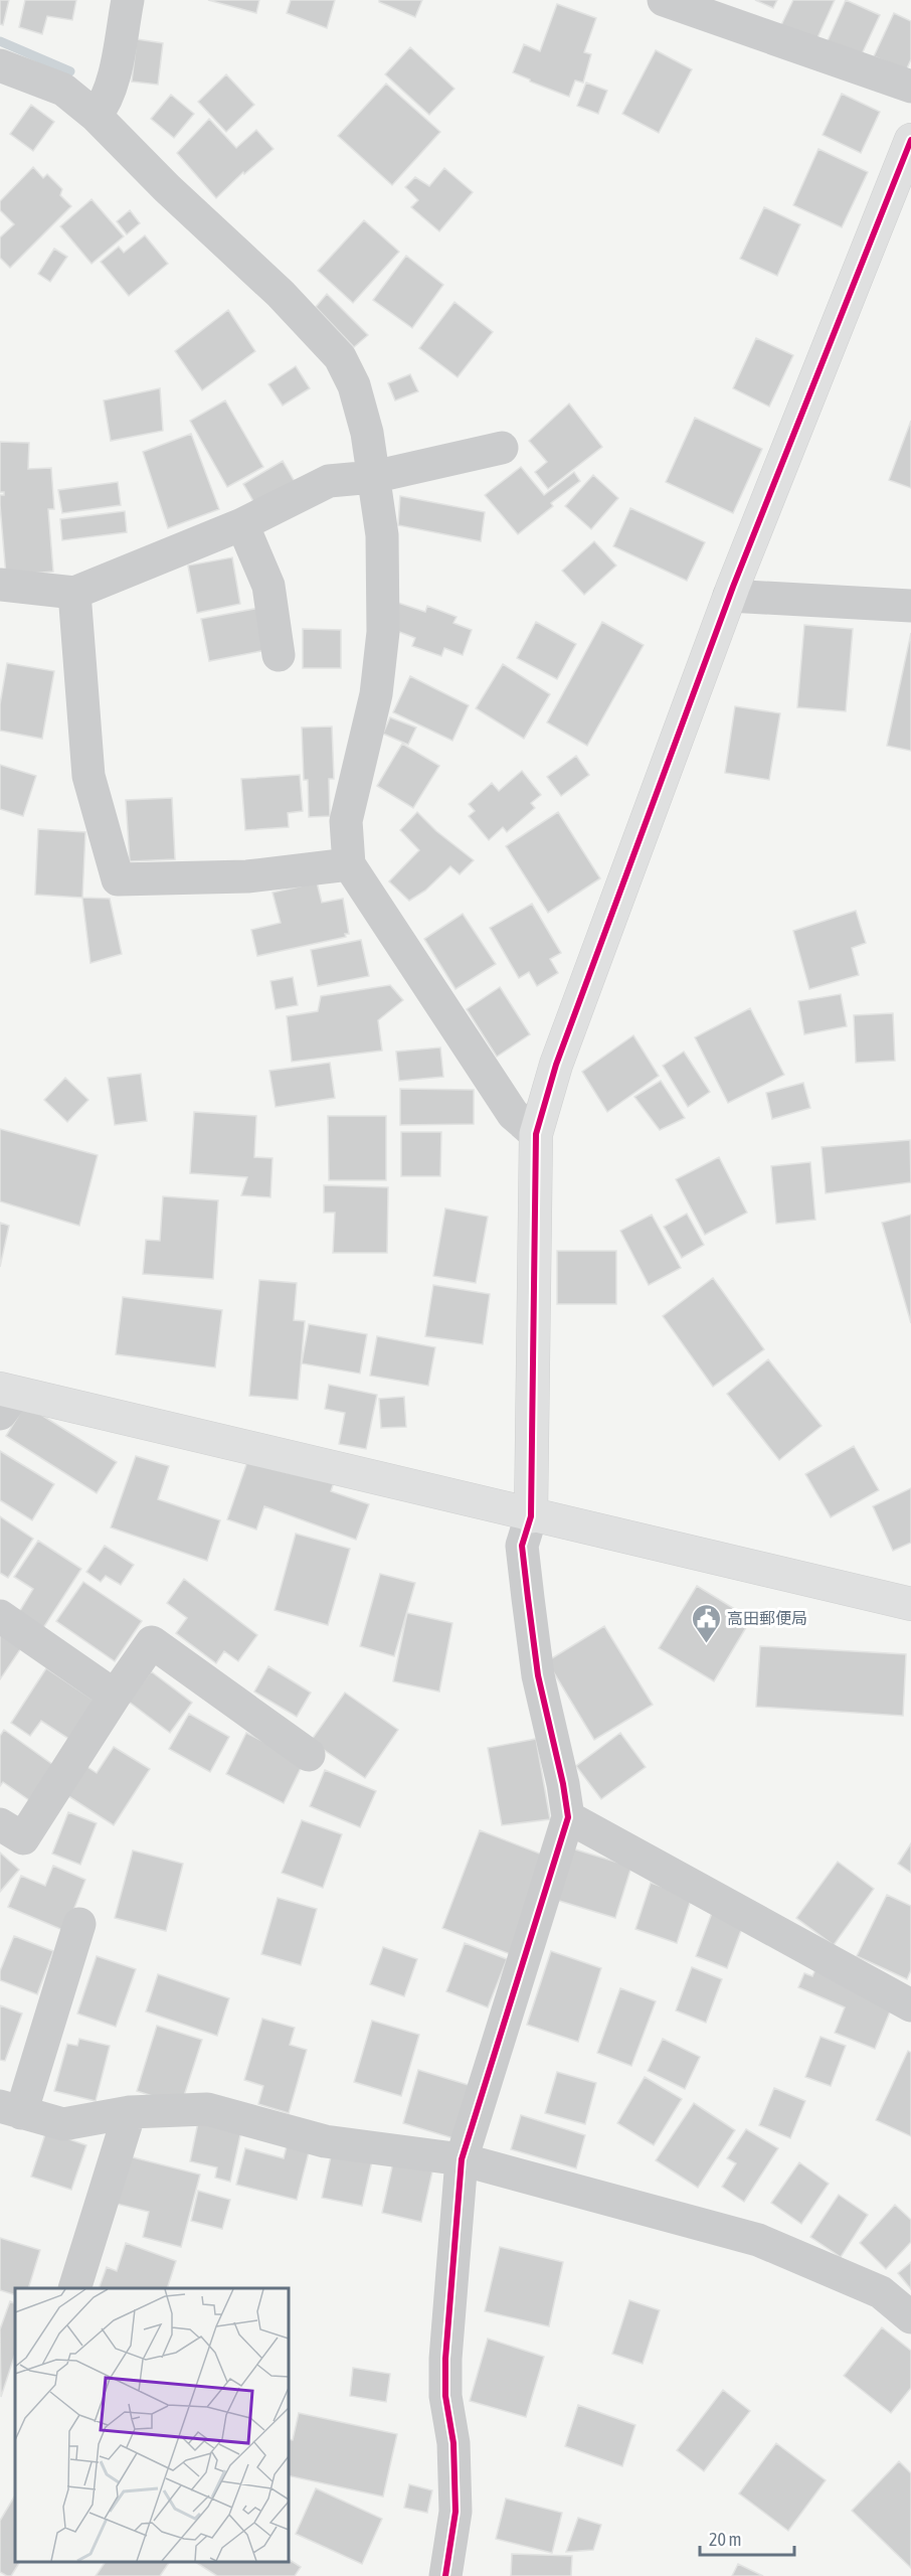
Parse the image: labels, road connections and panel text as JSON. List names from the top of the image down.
{
  "places": {
    "public building": ["高田郵便局"]
  },
  "scale_bar": "20 m"
}
